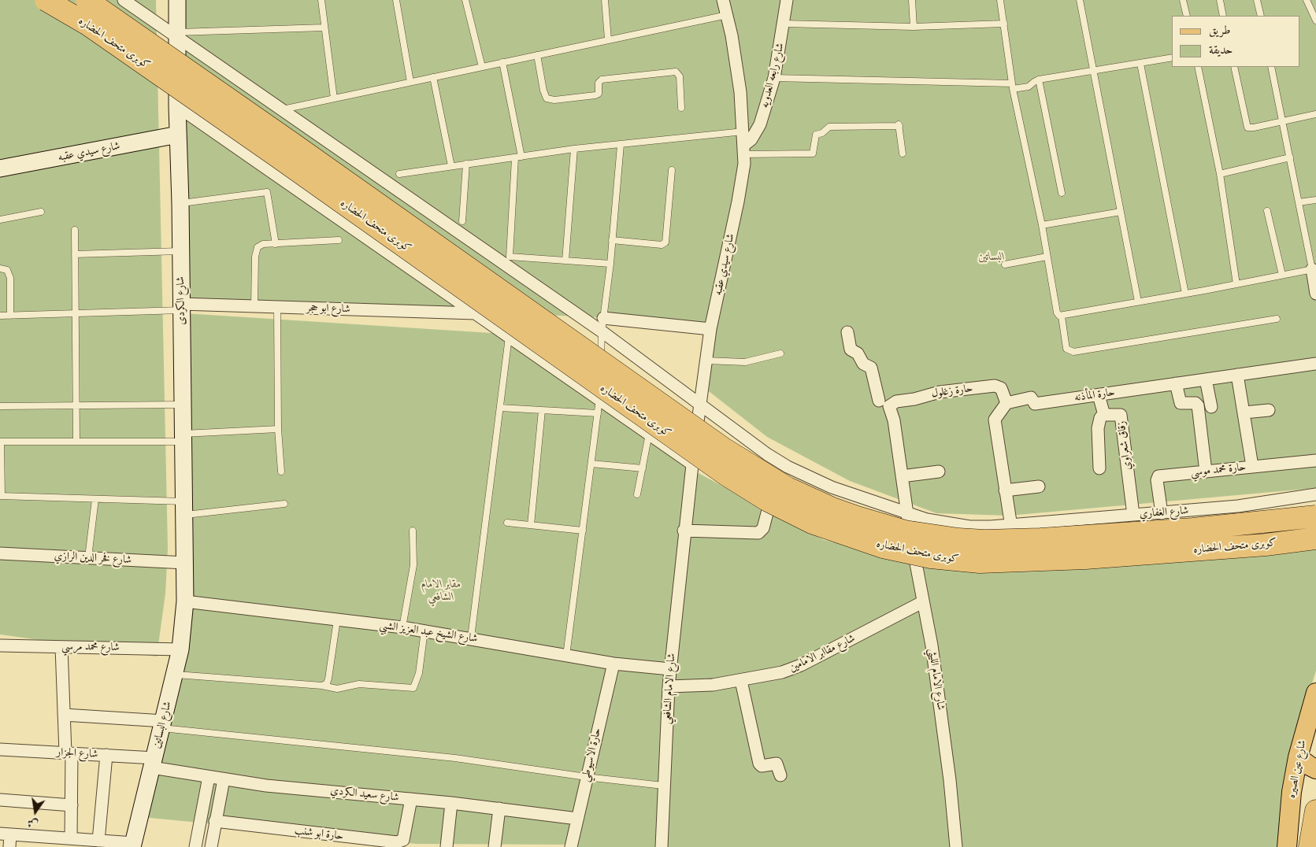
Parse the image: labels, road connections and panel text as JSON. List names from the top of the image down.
{
  "streets": {
    "highway": ["كوبرى متحف الحضاره"],
    "main road": ["شارع عين الصيره"],
    "street": [
      "شارع رابعه العدويه",
      "شارع سيدي عقبه",
      "شارع الكردى",
      "شارع ابو حجر",
      "حارة زغلول",
      "حارة المأذنه",
      "زقاق شعراوي",
      "حارة محمد موسي",
      "شارع الغفاري",
      "شارع فخر الدين الرازي",
      "شارع الشيخ عبد العزيز الشبي",
      "شارع محمد مرسي",
      "شارع مقاابر الامامين",
      "شارع الامام الليثي",
      "شارع الامام الشافعي",
      "شارع البساتين",
      "شارع الجزار",
      "حارة الاسيوطي",
      "شارع سعيد الكردي",
      "حارة ابو شنب"
    ]
  },
  "crossings": [
    ["شارع رابعه العدويه", "شارع سيدي عقبه"],
    ["شارع سيدي عقبه", "شارع الكردى"],
    ["شارع سيدي عقبه", "شارع الغفاري"],
    ["شارع سيدي عقبه", "شارع الامام الشافعي"],
    ["شارع الكردى", "شارع ابو حجر"],
    ["شارع الكردى", "شارع الغفاري"],
    ["شارع الكردى", "شارع فخر الدين الرازي"],
    ["شارع الكردى", "شارع الشيخ عبد العزيز الشبي"],
    ["شارع الكردى", "شارع البساتين"],
    ["حارة زغلول", "حارة المأذنه"],
    ["حارة المأذنه", "زقاق شعراوي"],
    ["زقاق شعراوي", "شارع الغفاري"],
    ["حارة محمد موسي", "شارع الغفاري"],
    ["شارع الغفاري", "شارع الامام الليثي"],
    ["شارع الشيخ عبد العزيز الشبي", "شارع الامام الشافعي"],
    ["شارع الشيخ عبد العزيز الشبي", "شارع البساتين"],
    ["شارع الشيخ عبد العزيز الشبي", "حارة الاسيوطي"],
    ["شارع محمد مرسي", "شارع البساتين"],
    ["شارع مقاابر الامامين", "شارع الامام الليثي"],
    ["شارع مقاابر الامامين", "شارع الامام الشافعي"],
    ["شارع البساتين", "شارع الجزار"],
    ["شارع البساتين", "شارع سعيد الكردي"],
    ["شارع الجزار", "شارع سعيد الكردي"],
    ["حارة الاسيوطي", "شارع سعيد الكردي"],
    ["شارع سعيد الكردي", "حارة ابو شنب"]
  ],
  "parks": ["البساتين", "مقابر الامام الشافعي"],
  "legend": ["طريق", "حديقة"],
  "north": "bottom"
}
